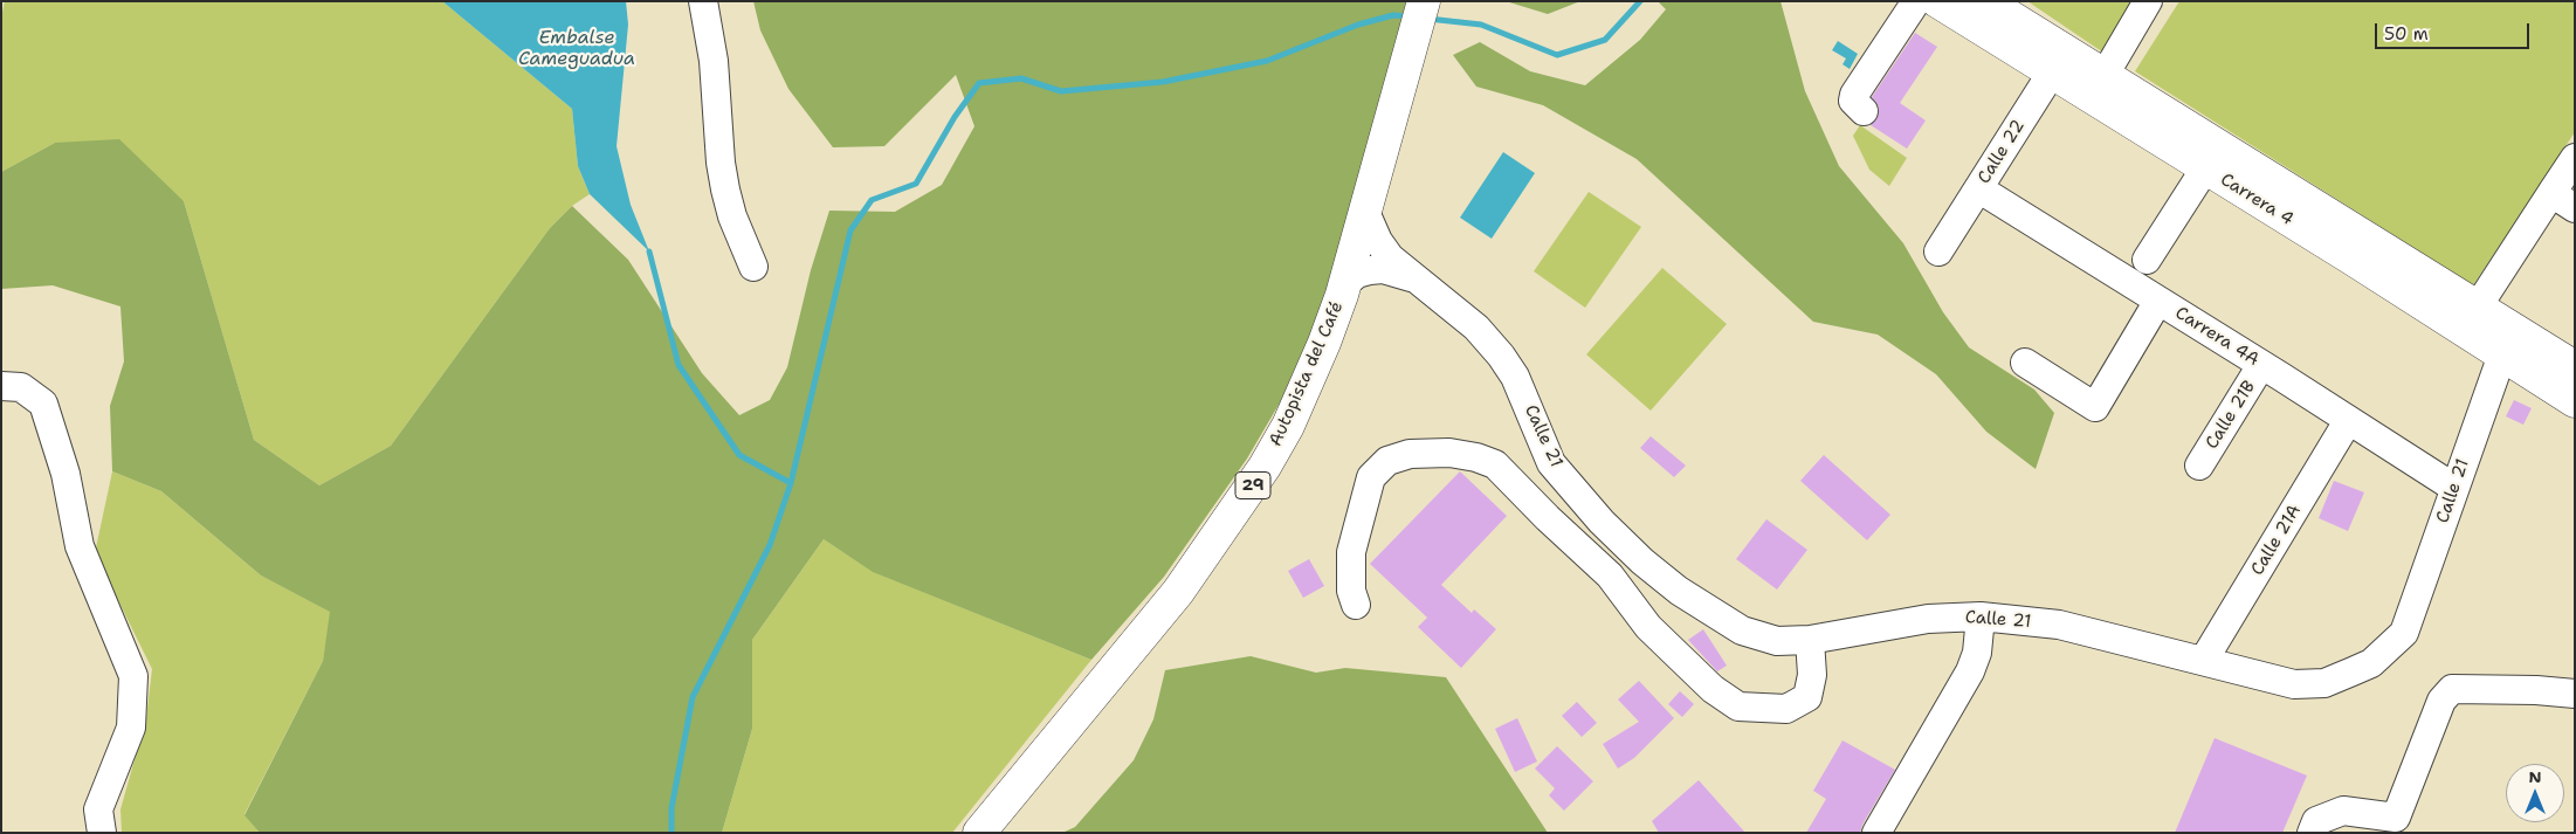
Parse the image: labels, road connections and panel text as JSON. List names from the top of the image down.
{
  "streets": {
    "main road": ["Carrera 4", "Autopista del Café", "29"],
    "street": [
      "Calle 22",
      "Carrera 4A",
      "Calle 21B",
      "Calle 21",
      "Calle 21A"
    ]
  },
  "crossings": [
    ["Calle 22", "Carrera 4"],
    ["Calle 22", "Carrera 4A"],
    ["Carrera 4", "Calle 21"],
    ["Carrera 4A", "Calle 21B"],
    ["Carrera 4A", "Calle 21"],
    ["Carrera 4A", "Calle 21A"],
    ["Autopista del Café", "Calle 21"],
    ["Calle 21", "Calle 21A"]
  ],
  "water": ["Embalse Cameguadua"],
  "scale_bar": "50 m",
  "north": "top"
}
